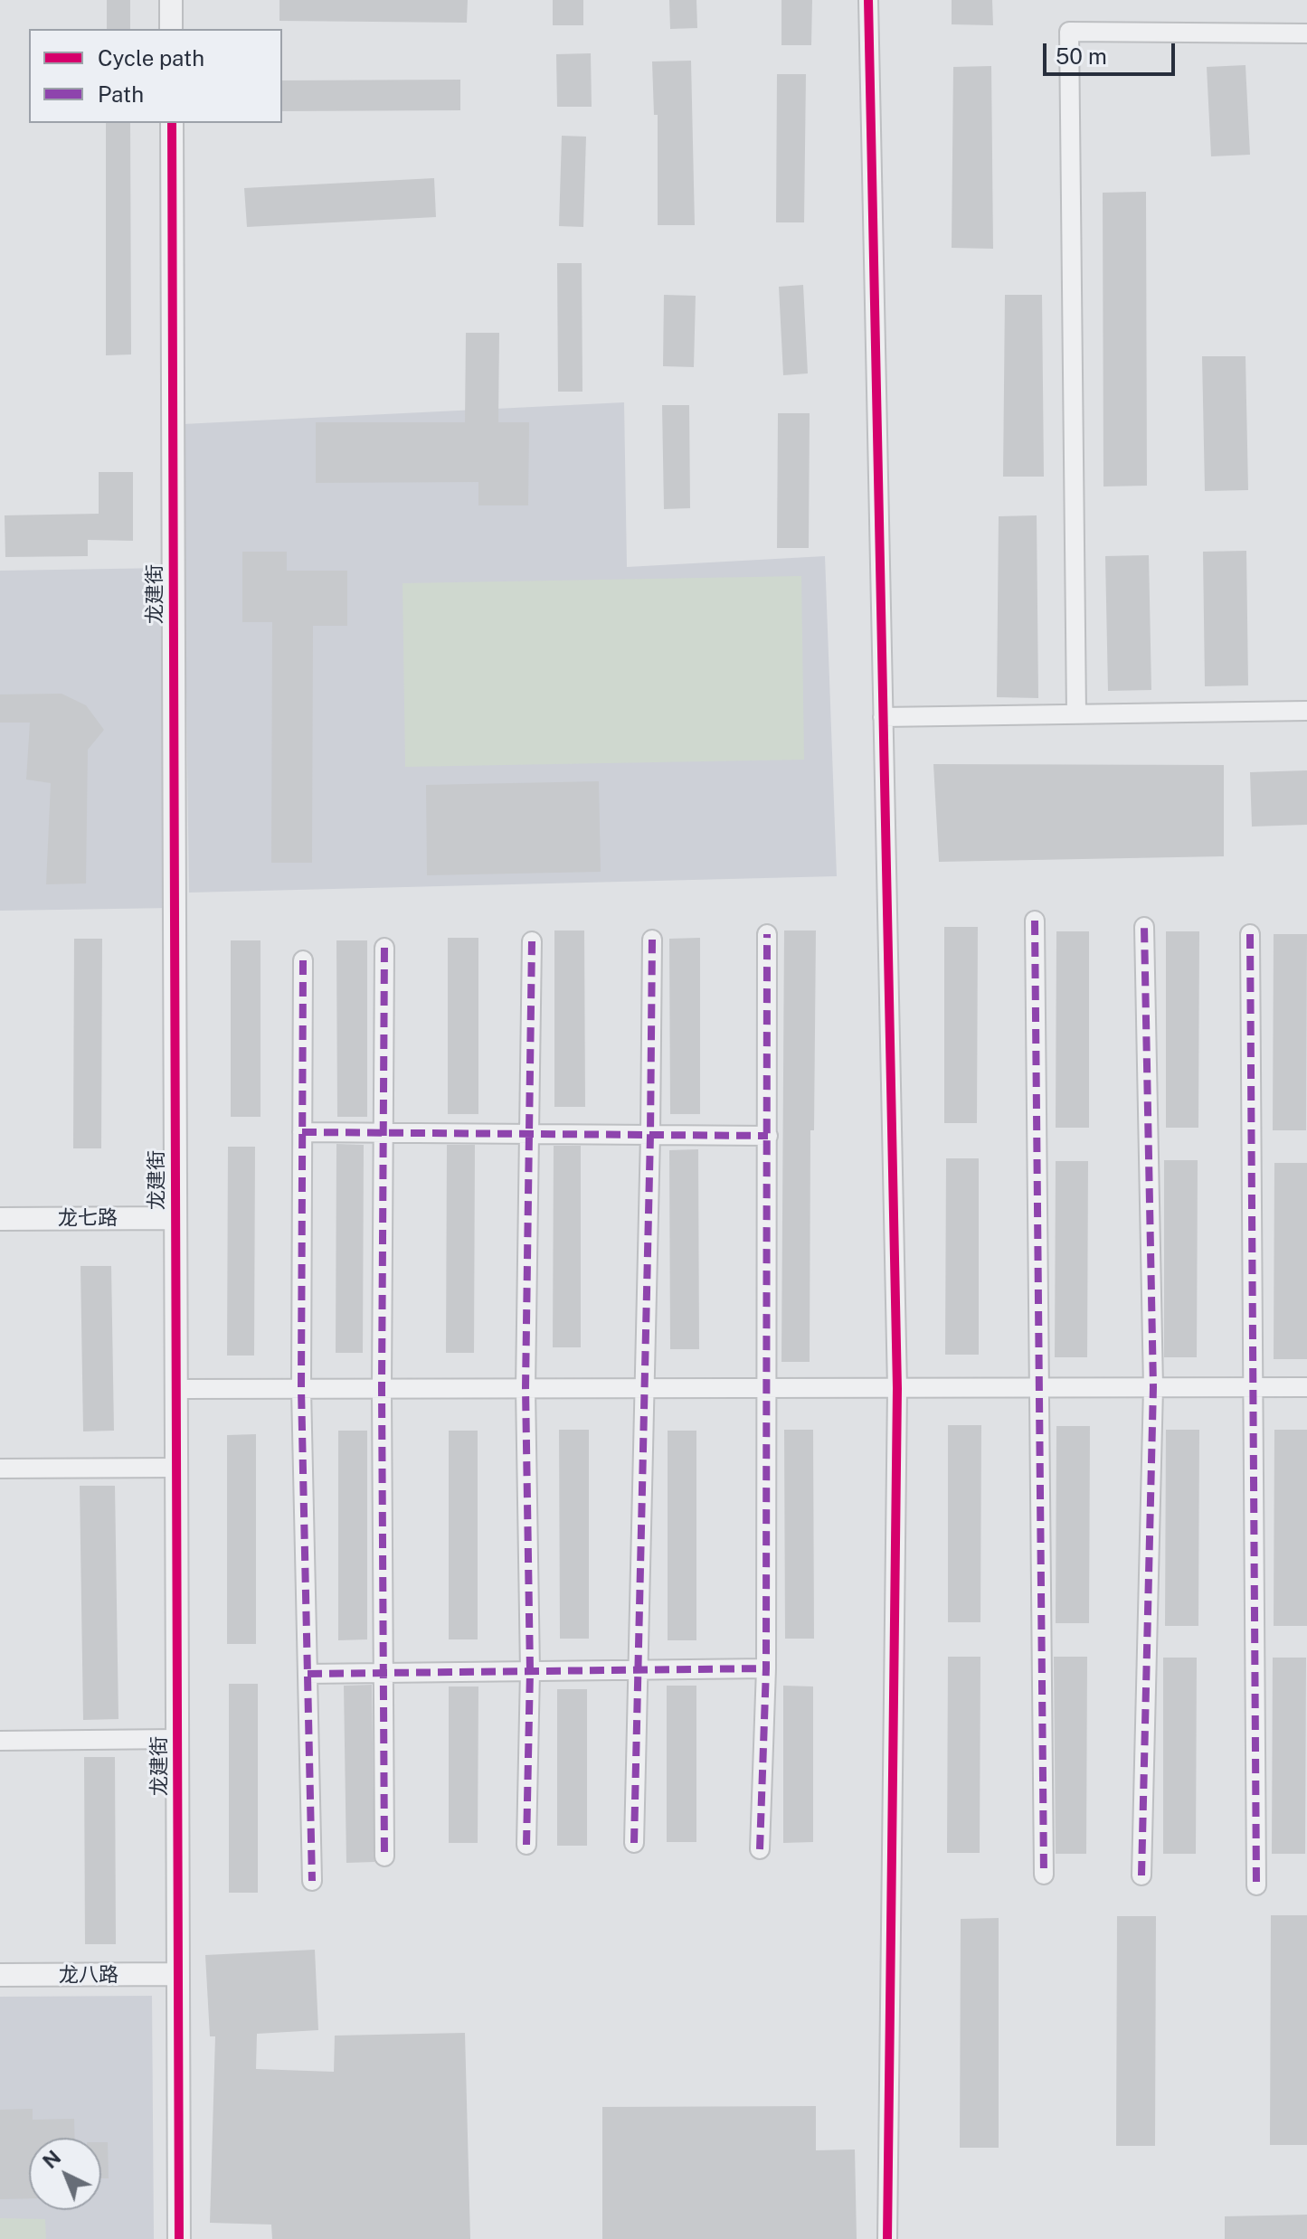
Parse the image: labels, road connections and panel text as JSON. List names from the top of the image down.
{
  "streets": {
    "street": ["龙建街", "龙七路", "龙八路"]
  },
  "crossings": [
    ["龙建街", "龙七路"],
    ["龙建街", "龙八路"]
  ],
  "legend": ["Cycle path", "Path"],
  "scale_bar": "50 m",
  "north": "top left"
}
